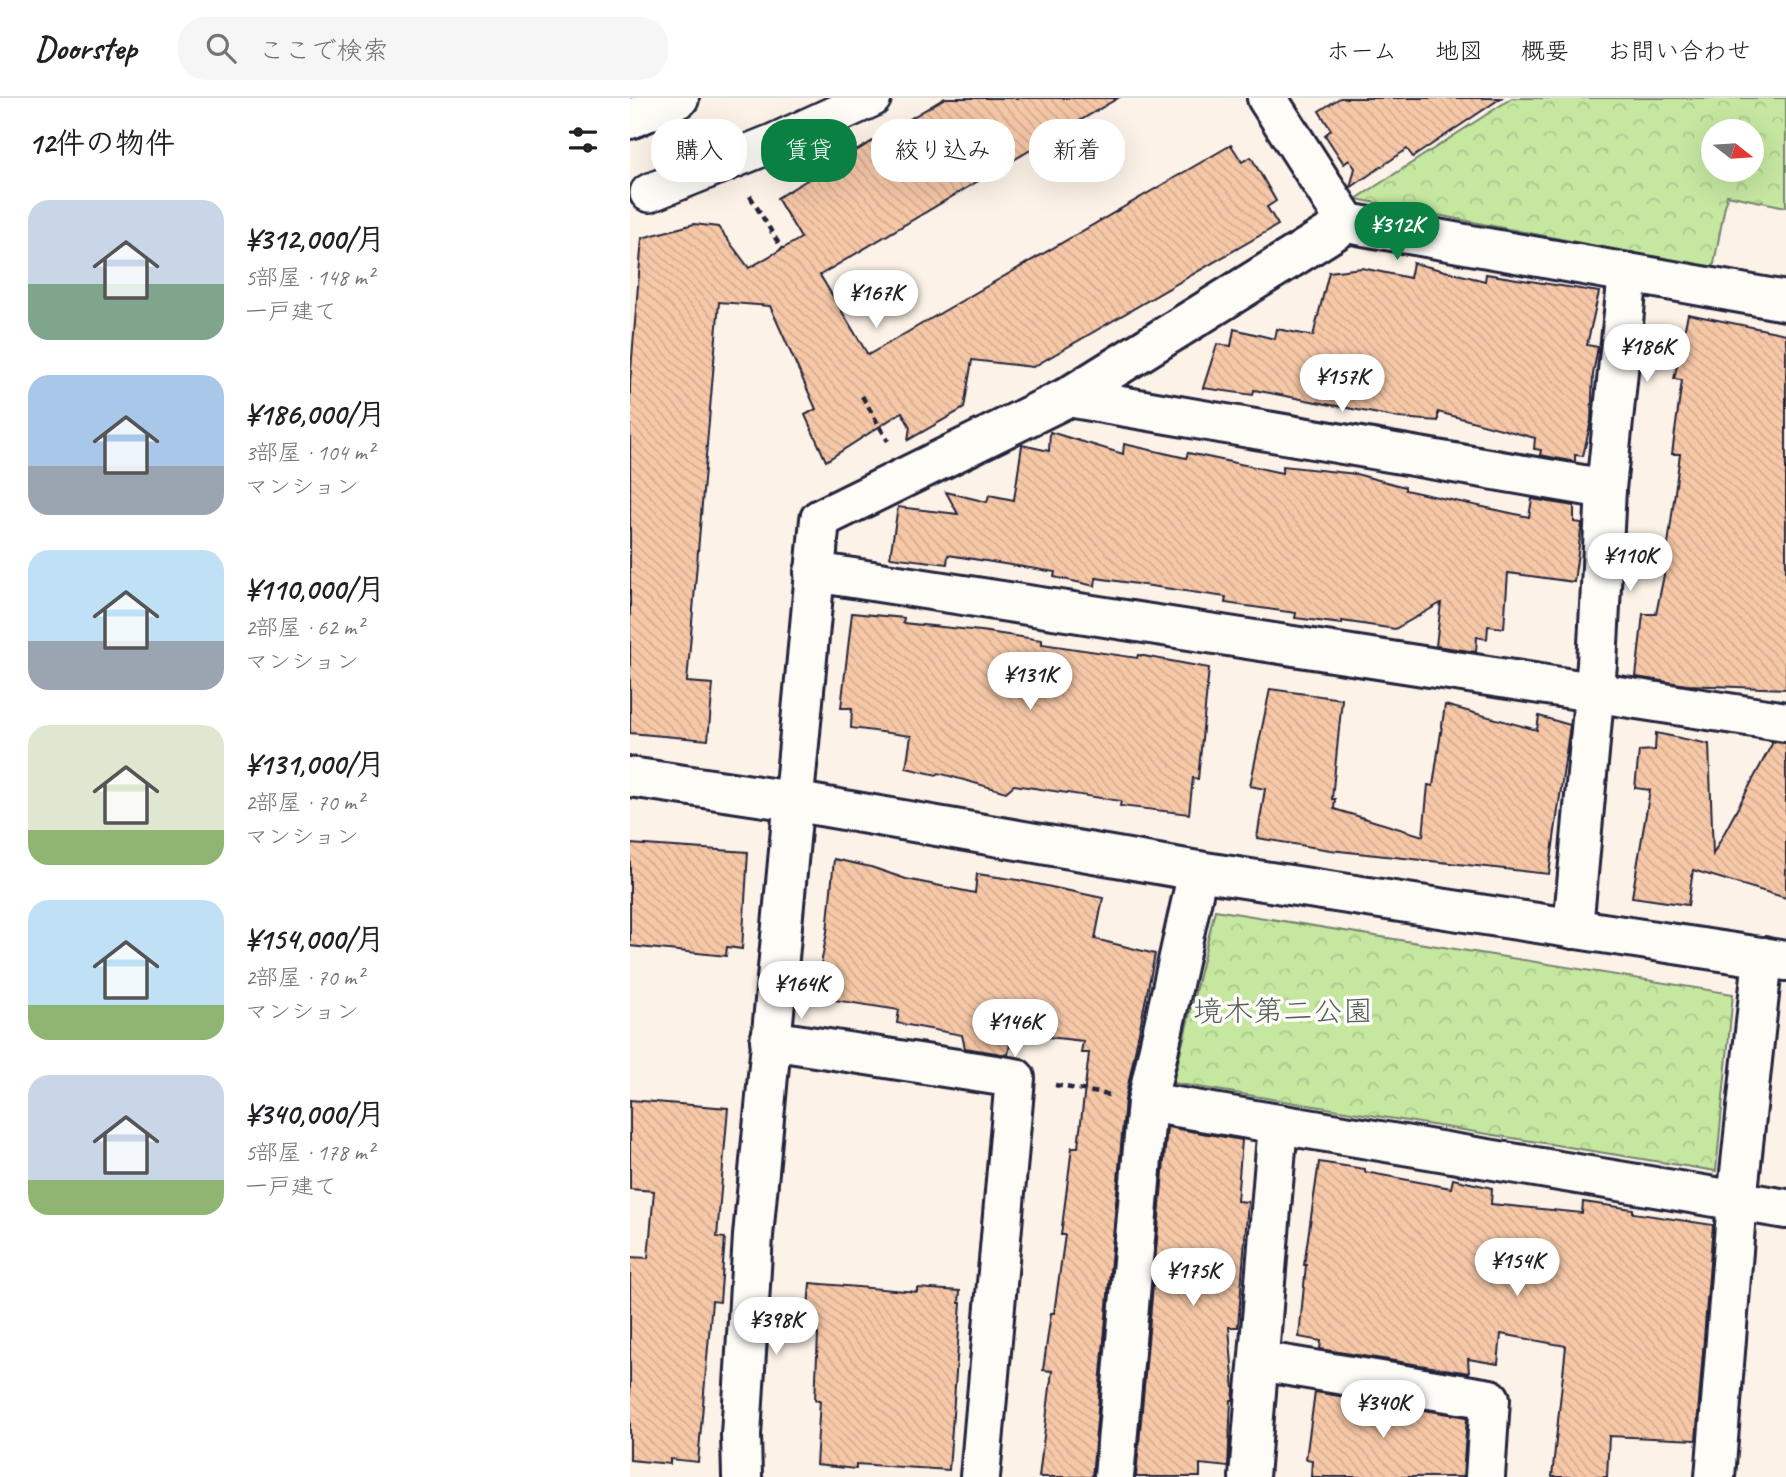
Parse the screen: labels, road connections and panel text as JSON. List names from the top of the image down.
{
  "parks": ["境木第二公園"],
  "north": "right",
  "page": {
    "header": "Doorstep",
    "search": "ここで検索",
    "nav": [
      "ホーム",
      "地図",
      "概要",
      "お問い合わせ"
    ],
    "heading": "12件の物件",
    "chip": [
      "購入",
      "賃貸",
      "絞り込み",
      "新着"
    ],
    "list": [
      {
        "name": "¥312,000/月",
        "note": "5部屋 · 148 m² · 一戸建て"
      },
      {
        "name": "¥186,000/月",
        "note": "3部屋 · 104 m² · マンション"
      },
      {
        "name": "¥110,000/月",
        "note": "2部屋 · 62 m² · マンション"
      },
      {
        "name": "¥131,000/月",
        "note": "2部屋 · 70 m² · マンション"
      },
      {
        "name": "¥154,000/月",
        "note": "2部屋 · 70 m² · マンション"
      },
      {
        "name": "¥340,000/月",
        "note": "5部屋 · 178 m² · 一戸建て"
      }
    ],
    "price": [
      "¥312K",
      "¥167K",
      "¥186K",
      "¥157K",
      "¥110K",
      "¥131K",
      "¥164K",
      "¥146K",
      "¥154K",
      "¥175K",
      "¥398K",
      "¥340K"
    ]
  }
}
